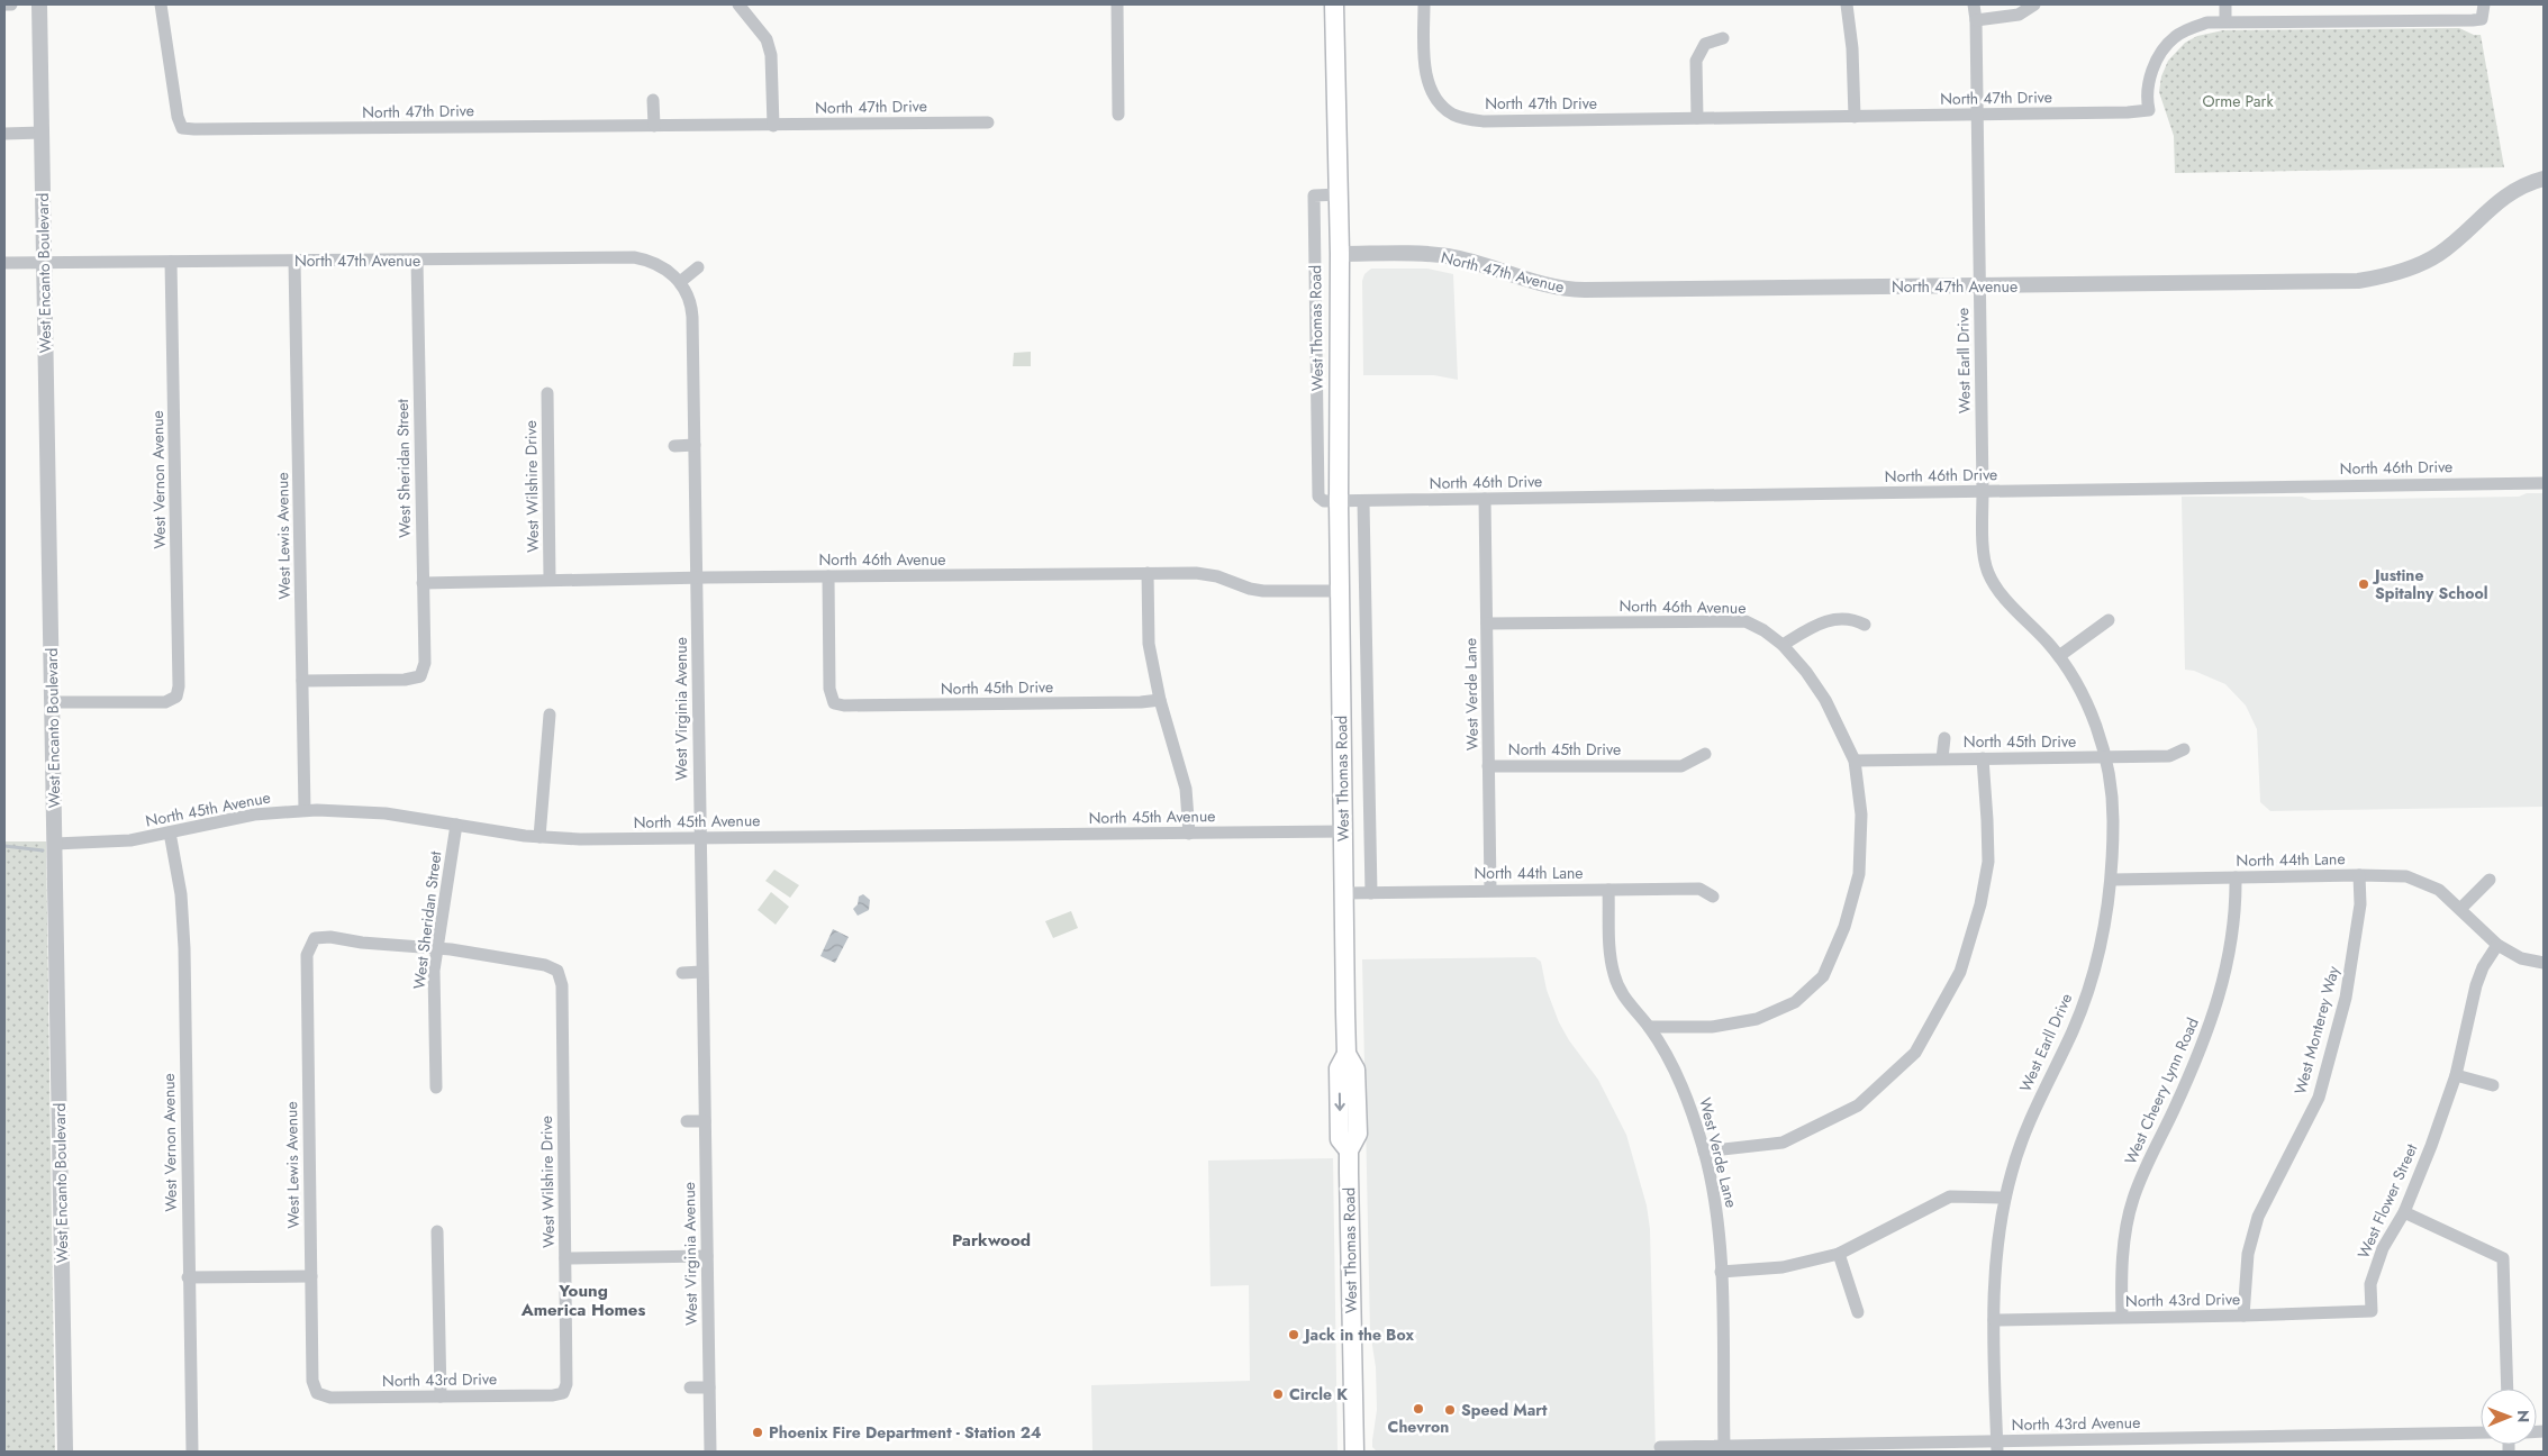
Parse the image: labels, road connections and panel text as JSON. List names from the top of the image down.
{
  "streets": {
    "main road": ["West Thomas Road"],
    "street": [
      "North 47th Drive",
      "North 47th Avenue",
      "West Encanto Boulevard",
      "West Earll Drive",
      "North 46th Drive",
      "West Sheridan Street",
      "West Vernon Avenue",
      "West Wilshire Drive",
      "West Lewis Avenue",
      "North 46th Avenue",
      "North 45th Drive",
      "West Verde Lane",
      "West Virginia Avenue",
      "North 45th Avenue",
      "North 44th Lane",
      "West Monterey Way",
      "West Cheery Lynn Road",
      "West Flower Street",
      "North 43rd Drive",
      "North 43rd Avenue"
    ]
  },
  "crossings": [
    ["North 47th Drive", "West Earll Drive"],
    ["North 47th Avenue", "West Encanto Boulevard"],
    ["North 47th Avenue", "West Thomas Road"],
    ["North 47th Avenue", "West Earll Drive"],
    ["North 47th Avenue", "West Sheridan Street"],
    ["North 47th Avenue", "West Vernon Avenue"],
    ["North 47th Avenue", "West Lewis Avenue"],
    ["North 47th Avenue", "West Virginia Avenue"],
    ["West Encanto Boulevard", "West Vernon Avenue"],
    ["West Encanto Boulevard", "North 45th Avenue"],
    ["West Thomas Road", "North 46th Drive"],
    ["West Thomas Road", "North 46th Avenue"],
    ["West Thomas Road", "North 45th Avenue"],
    ["West Thomas Road", "North 44th Lane"],
    ["West Earll Drive", "North 46th Drive"],
    ["West Earll Drive", "North 45th Drive"],
    ["West Earll Drive", "North 44th Lane"],
    ["West Earll Drive", "North 43rd Drive"],
    ["West Earll Drive", "North 43rd Avenue"],
    ["North 46th Drive", "West Verde Lane"],
    ["West Sheridan Street", "West Wilshire Drive"],
    ["West Sheridan Street", "West Lewis Avenue"],
    ["West Sheridan Street", "North 46th Avenue"],
    ["West Sheridan Street", "North 45th Avenue"],
    ["West Vernon Avenue", "North 45th Avenue"],
    ["West Wilshire Drive", "West Lewis Avenue"],
    ["West Wilshire Drive", "North 46th Avenue"],
    ["West Wilshire Drive", "North 43rd Drive"],
    ["West Lewis Avenue", "North 45th Avenue"],
    ["West Lewis Avenue", "North 43rd Drive"],
    ["North 46th Avenue", "North 45th Drive"],
    ["North 46th Avenue", "West Verde Lane"],
    ["North 46th Avenue", "West Virginia Avenue"],
    ["North 45th Drive", "West Verde Lane"],
    ["West Verde Lane", "North 44th Lane"],
    ["West Verde Lane", "North 43rd Avenue"],
    ["West Virginia Avenue", "North 45th Avenue"],
    ["North 44th Lane", "West Monterey Way"],
    ["North 44th Lane", "West Cheery Lynn Road"],
    ["North 44th Lane", "West Flower Street"],
    ["West Monterey Way", "North 43rd Drive"],
    ["West Cheery Lynn Road", "North 43rd Drive"],
    ["West Flower Street", "North 43rd Drive"]
  ],
  "districts": ["Parkwood", "Young America Homes"],
  "parks": ["Orme Park"],
  "places": [
    "Justine Spitalny School",
    "Jack in the Box",
    "Circle K",
    "Chevron",
    "Speed Mart",
    "Phoenix Fire Department - Station 24"
  ],
  "north": "right"
}
